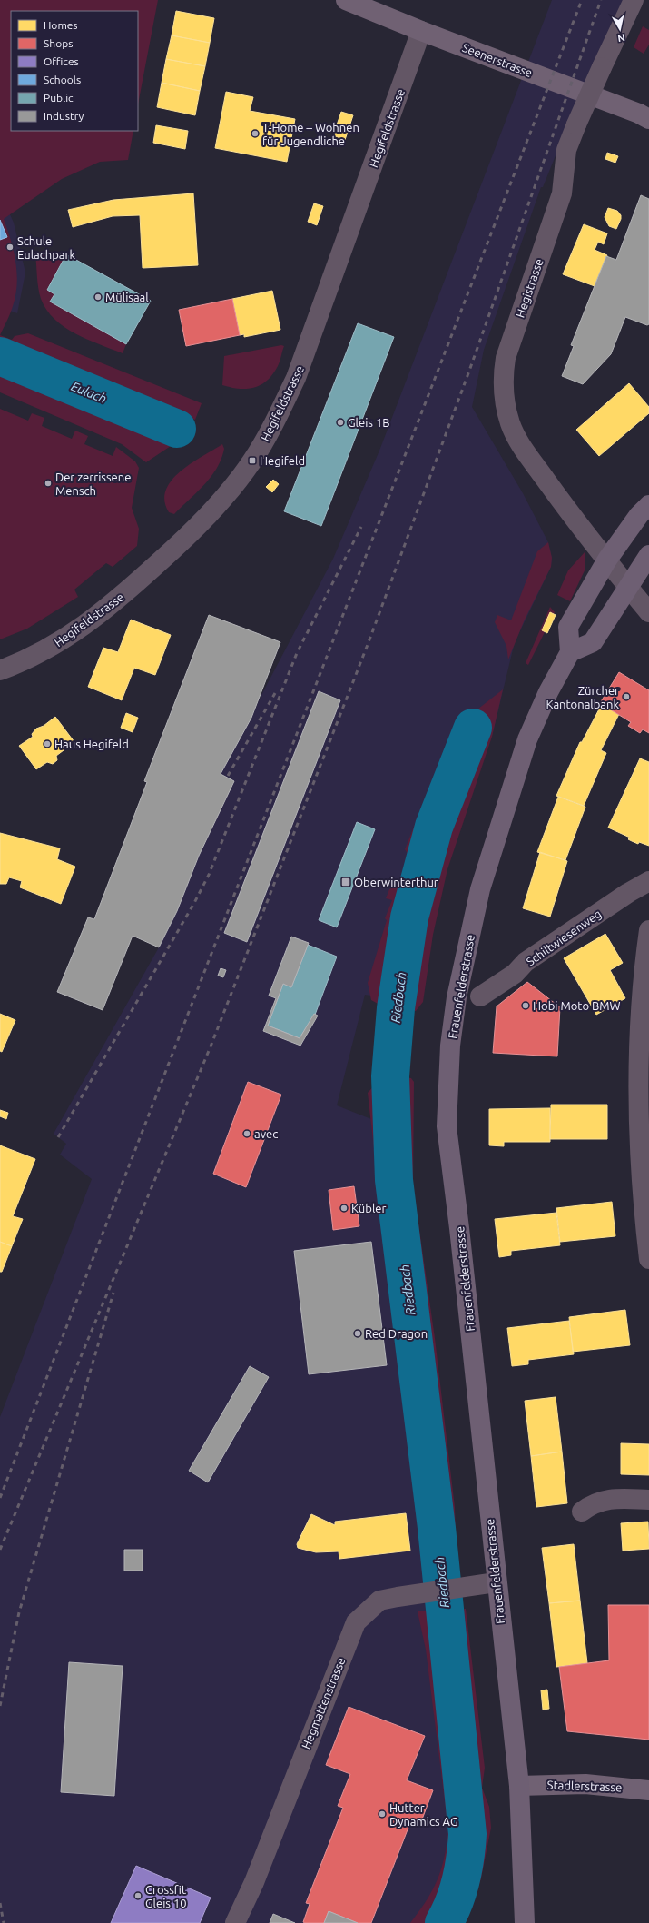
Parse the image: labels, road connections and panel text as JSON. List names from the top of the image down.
{
  "streets": {
    "main road": ["Seenerstrasse", "Frauenfelderstrasse", "Stadlerstrasse"],
    "street": [
      "Hegifeldstrasse",
      "Hegistrasse",
      "Schiltwiesenweg",
      "Hegmattenstrasse"
    ]
  },
  "crossings": [
    ["Seenerstrasse", "Hegifeldstrasse"],
    ["Frauenfelderstrasse", "Hegmattenstrasse"],
    ["Frauenfelderstrasse", "Stadlerstrasse"]
  ],
  "water": ["Eulach", "Riedbach"],
  "places": {
    "other": [
      "T-Home – Wohnen für Jugendliche",
      "Schule Eulachpark",
      "Mülisaal",
      "Gleis 1B",
      "Der zerrissene Mensch",
      "Zürcher Kantonalbank",
      "Haus Hegifeld",
      "Hobi Moto BMW",
      "avec",
      "Kübler",
      "Red Dragon",
      "Hutter Dynamics AG",
      "Crossfit Gleis 10"
    ],
    "transit": ["Hegifeld", "Oberwinterthur"]
  },
  "legend": [
    "Homes",
    "Shops",
    "Offices",
    "Schools",
    "Public",
    "Industry"
  ],
  "north": "bottom"
}
